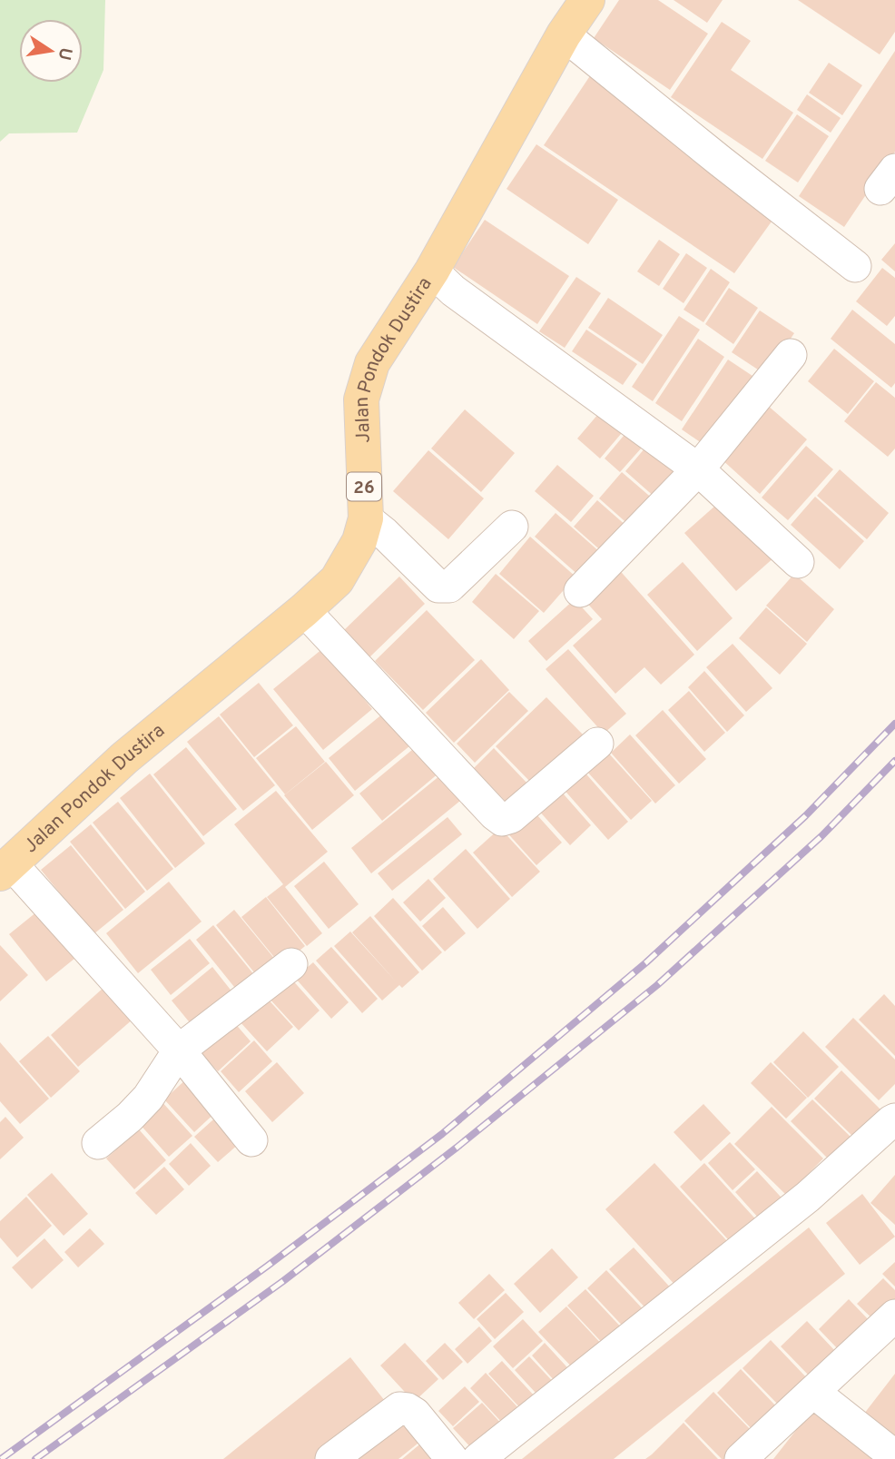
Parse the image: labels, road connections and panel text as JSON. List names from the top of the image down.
{
  "streets": {
    "main road": ["Jalan Pondok Dustira", "26"]
  },
  "north": "right"
}
